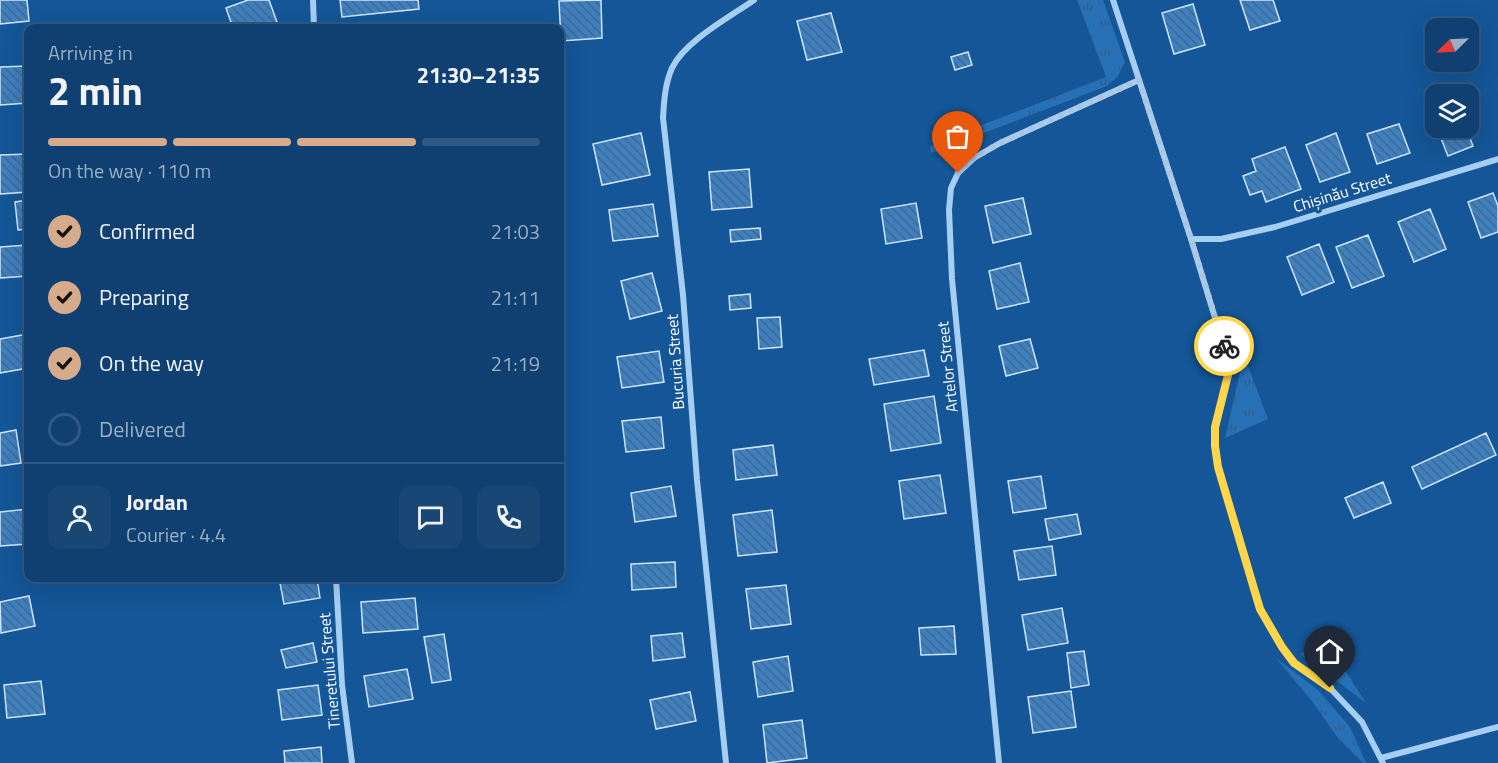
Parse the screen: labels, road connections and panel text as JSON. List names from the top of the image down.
{
  "streets": {
    "street": [
      "Chișinău Street",
      "Bucuria Street",
      "Artelor Street",
      "Tineretului Street"
    ]
  },
  "north": "bottom left",
  "page": {
    "heading": ["2 min", "Arriving in", "21:30–21:35"],
    "panel": ["Jordan", "Courier · 4.4"],
    "bar": "On the way · 110 m",
    "list": [
      ["Confirmed", "21:03"],
      ["Preparing", "21:11"],
      ["On the way", "21:19"],
      "Delivered"
    ]
  }
}
